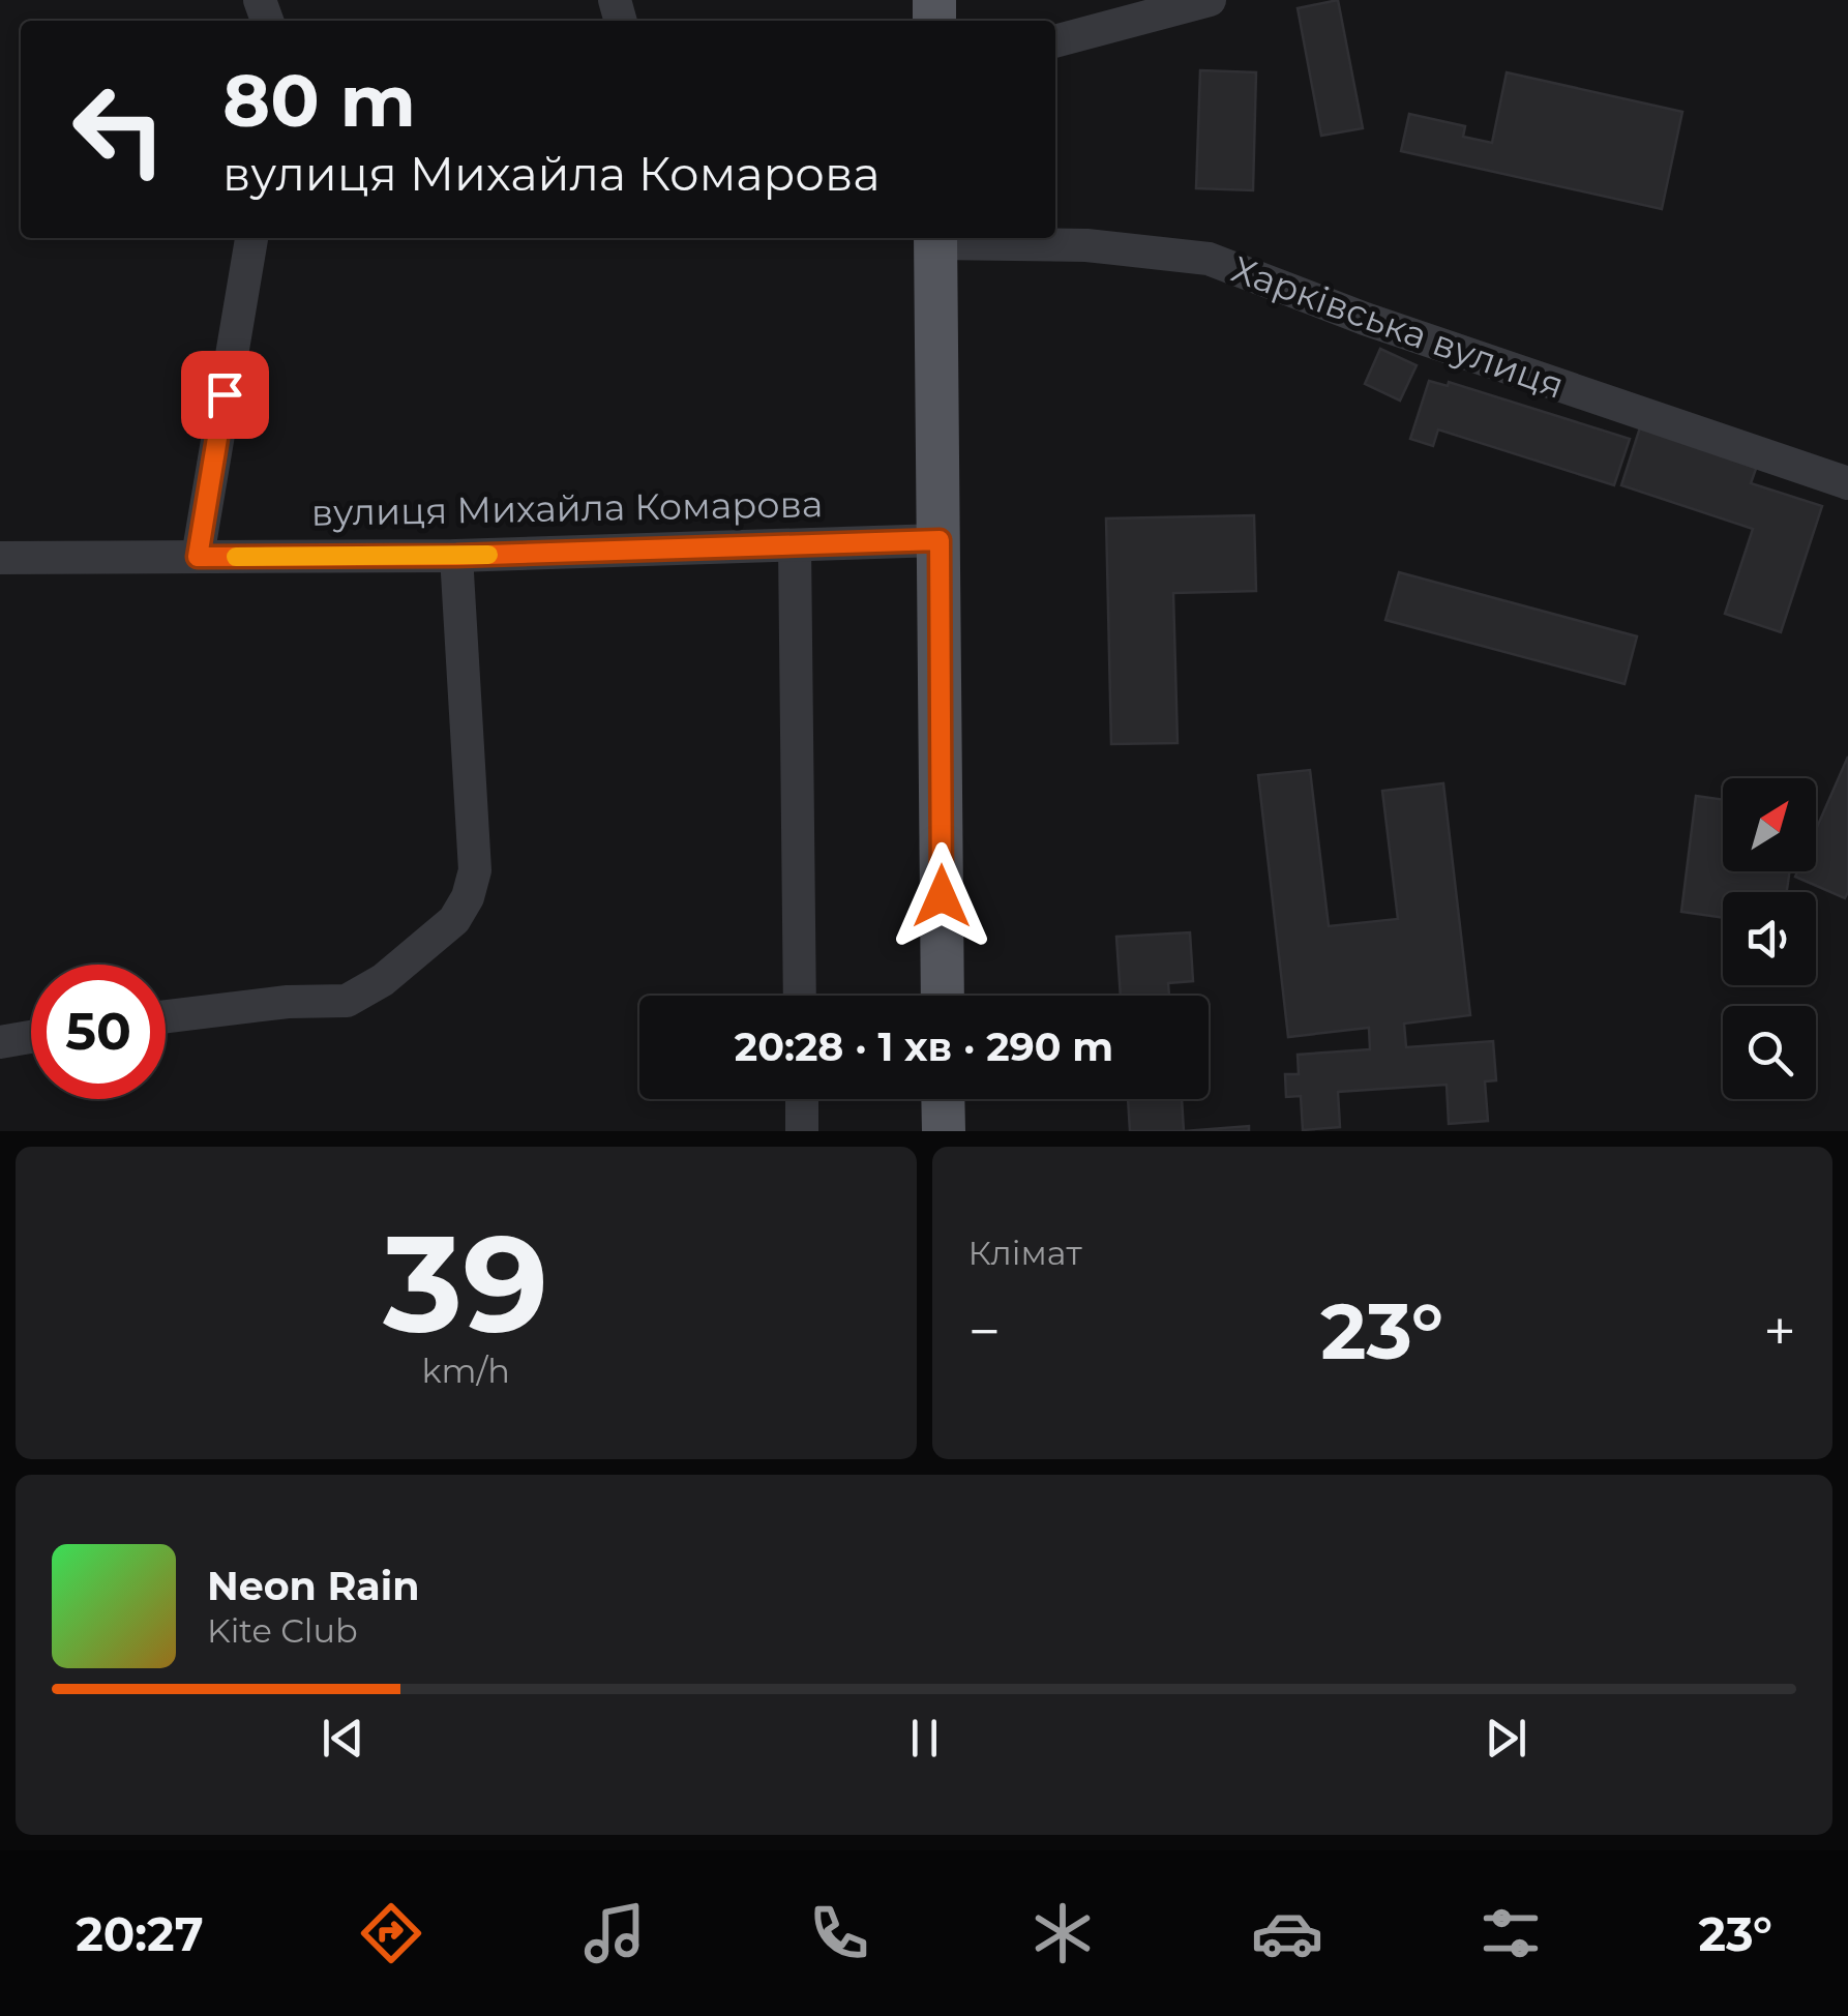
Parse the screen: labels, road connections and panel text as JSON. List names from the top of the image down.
{
  "streets": {
    "main road": ["Харківська вулиця"],
    "street": ["вулиця Михайла Комарова"]
  },
  "crossings": [
    ["Харківська вулиця", "вулиця Михайла Комарова"]
  ],
  "north": "top right",
  "page": {
    "turn": ["80 m", "вулиця Михайла Комарова"],
    "limit": "50",
    "trip": "20:28 · 1 хв · 290 m",
    "tile": [
      ["39", "km/h"],
      "Клімат"
    ],
    "heat": ["−", "23°", "+"],
    "song": ["Neon Rain", "Kite Club"],
    "tabs": ["20:27", "23°"]
  }
}
